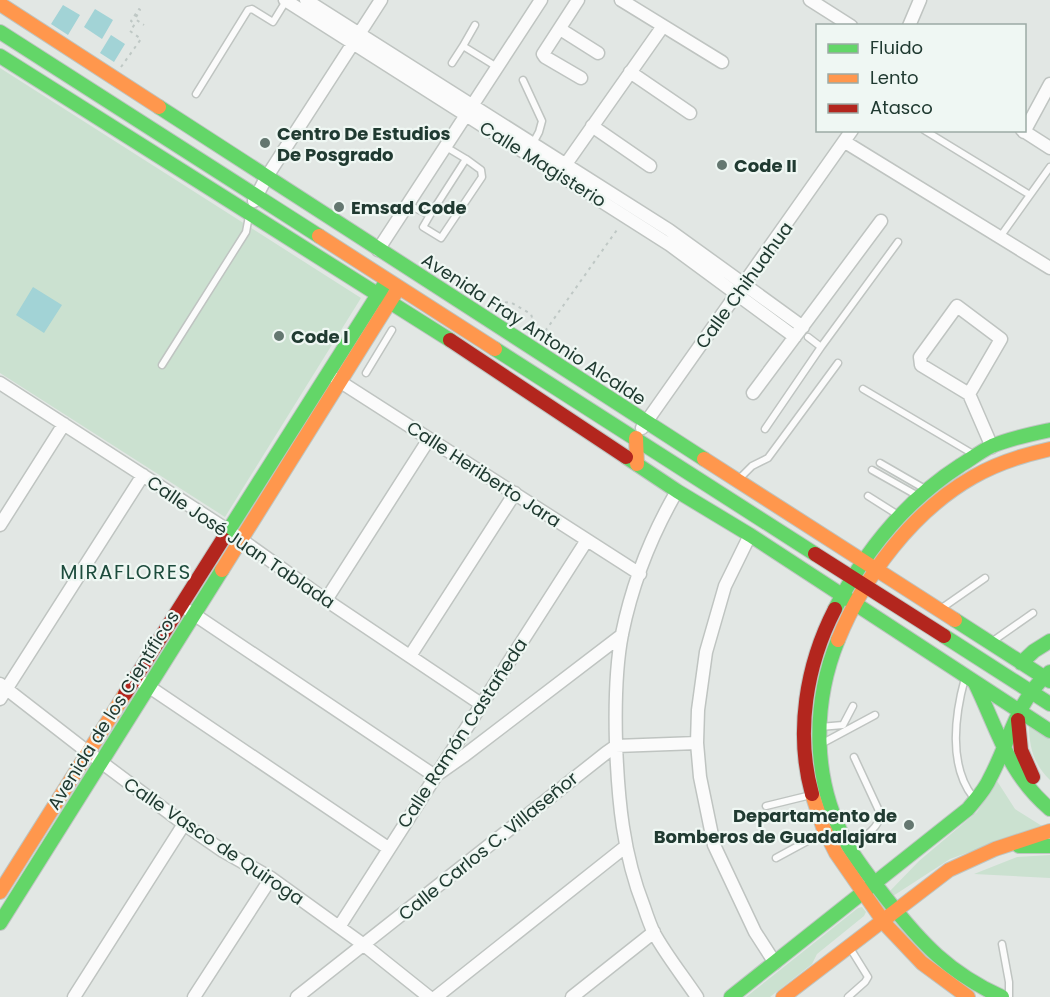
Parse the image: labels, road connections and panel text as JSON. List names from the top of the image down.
{
  "streets": {
    "street": [
      "Calle Magisterio",
      "Calle Chihuahua",
      "Avenida Fray Antonio Alcalde",
      "Calle Heriberto Jara",
      "Calle José Juan Tablada",
      "Avenida de los Científicos",
      "Calle Ramón Castañeda",
      "Calle Vasco de Quiroga",
      "Calle Carlos C. Villaseñor"
    ]
  },
  "crossings": [
    ["Calle Magisterio", "Calle Chihuahua"],
    ["Calle Chihuahua", "Avenida Fray Antonio Alcalde"],
    ["Avenida Fray Antonio Alcalde", "Avenida de los Científicos"],
    ["Calle Heriberto Jara", "Avenida de los Científicos"],
    ["Calle Heriberto Jara", "Calle Ramón Castañeda"],
    ["Calle José Juan Tablada", "Avenida de los Científicos"],
    ["Calle José Juan Tablada", "Calle Ramón Castañeda"],
    ["Avenida de los Científicos", "Calle Vasco de Quiroga"],
    ["Calle Ramón Castañeda", "Calle Vasco de Quiroga"],
    ["Calle Vasco de Quiroga", "Calle Carlos C. Villaseñor"]
  ],
  "districts": ["MIRAFLORES"],
  "places": [
    "Centro De Estudios De Posgrado",
    "Code II",
    "Emsad Code",
    "Code I",
    "Departamento de Bomberos de Guadalajara"
  ],
  "legend": ["Fluido", "Lento", "Atasco"]
}
